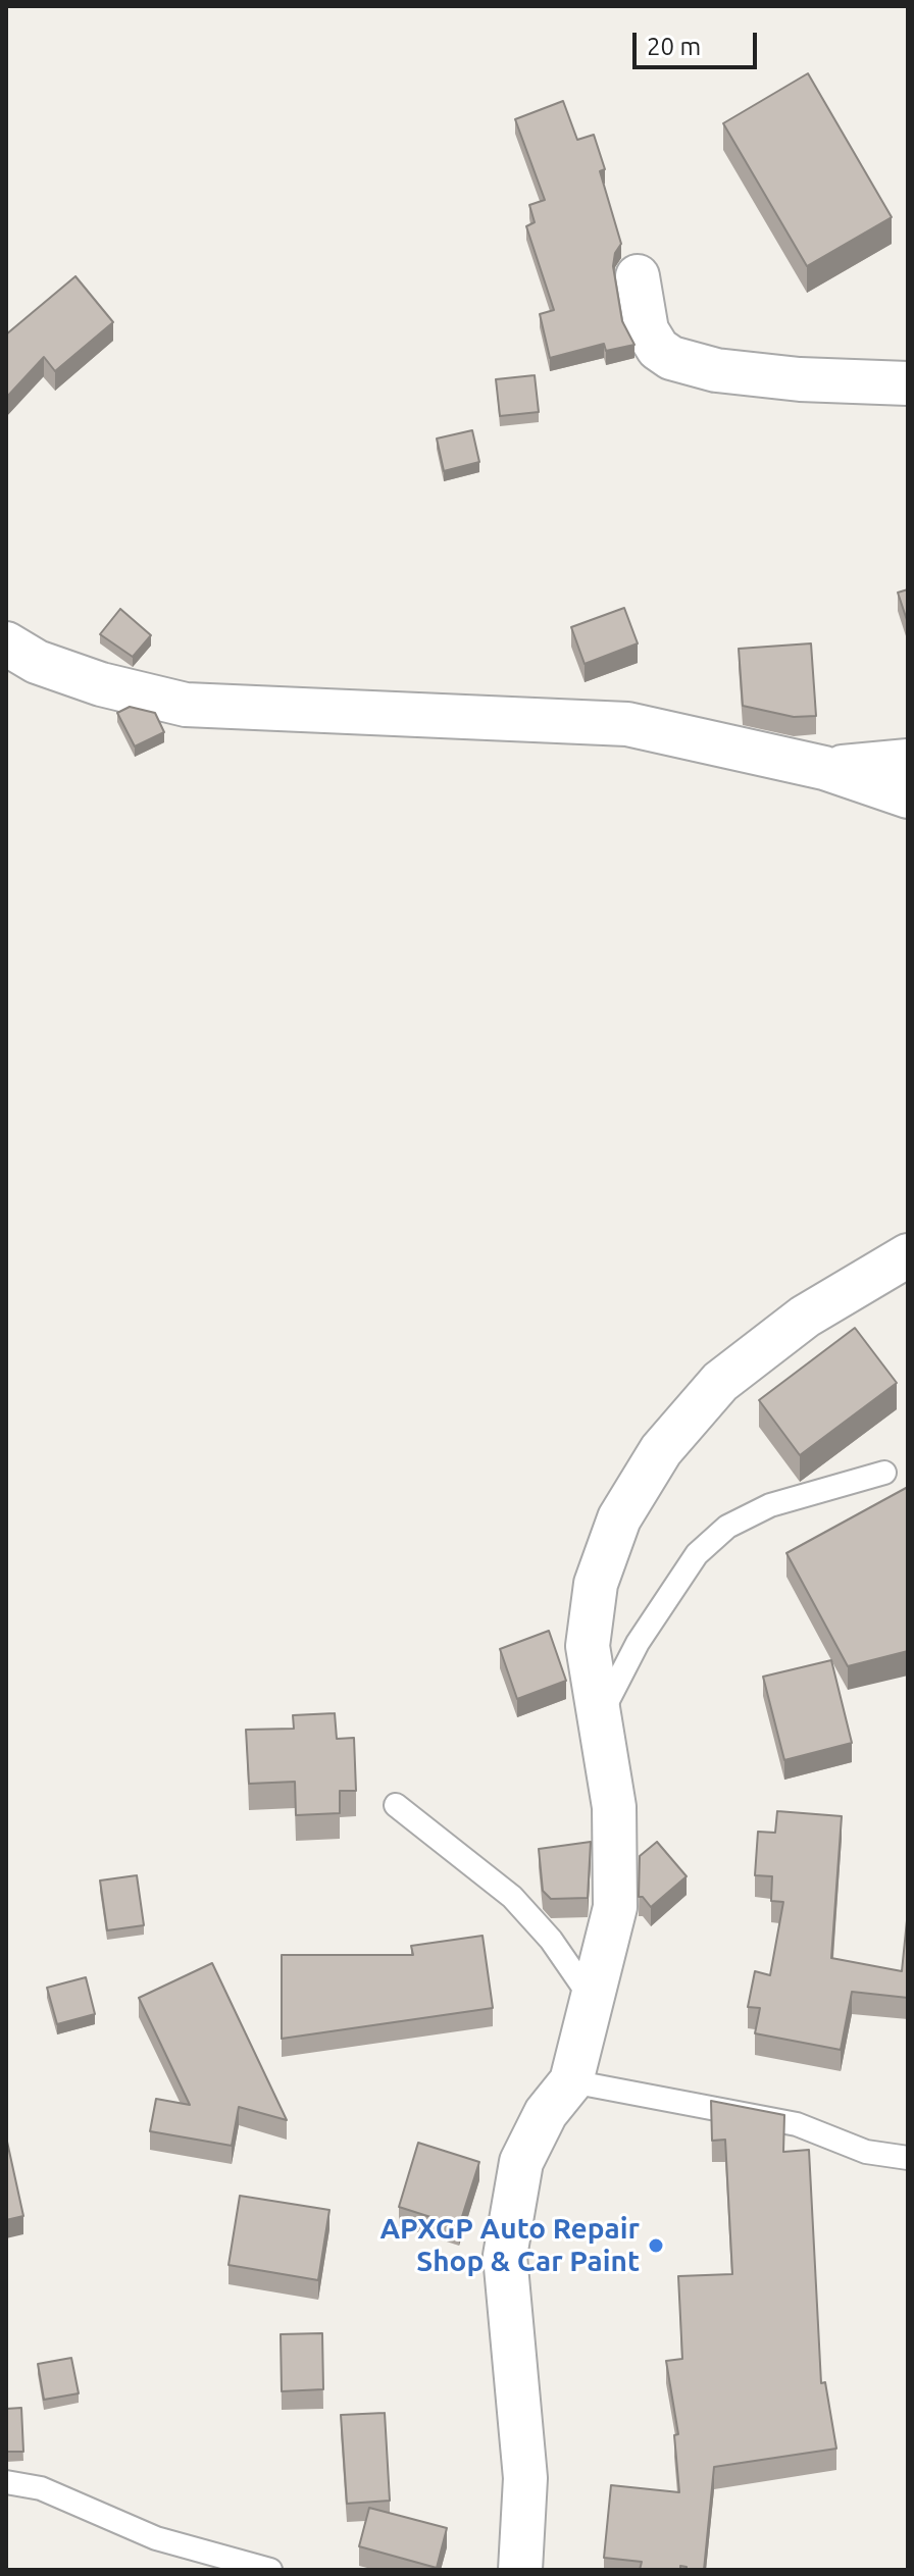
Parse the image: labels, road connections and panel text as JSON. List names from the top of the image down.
{
  "places": ["APXGP Auto Repair Shop & Car Paint"],
  "scale_bar": "20 m"
}
